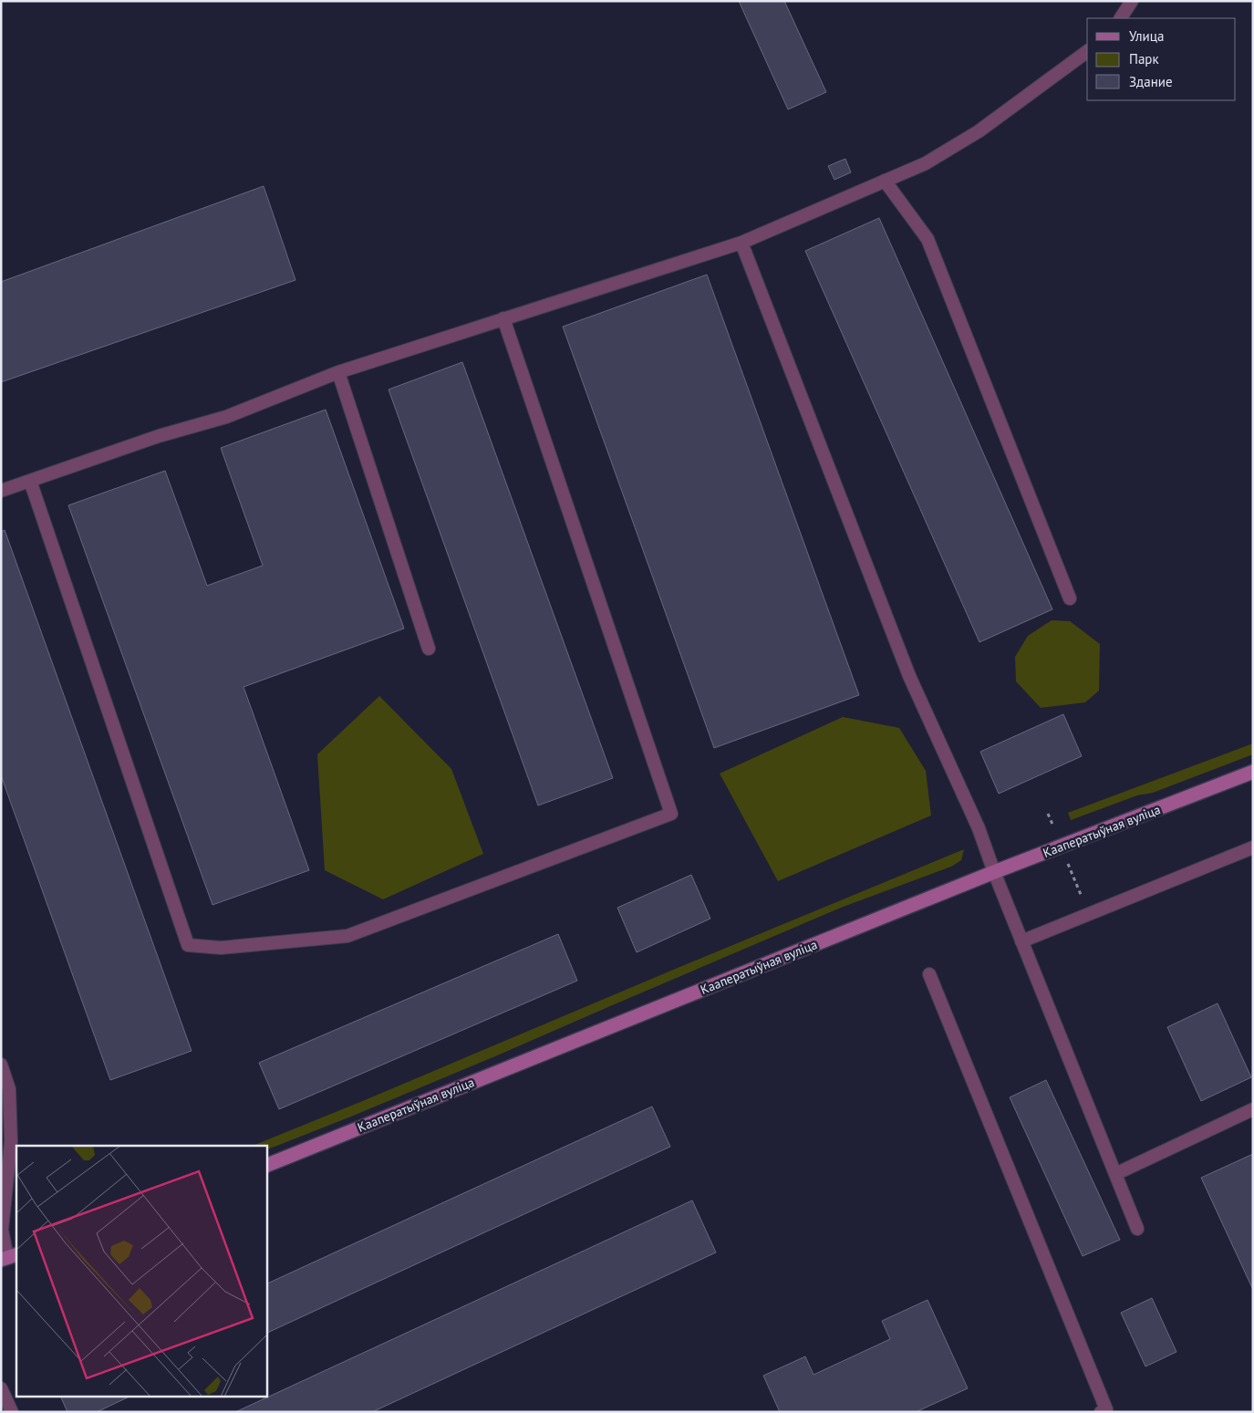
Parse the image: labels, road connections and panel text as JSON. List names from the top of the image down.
{
  "streets": {
    "main road": ["Кааператыўная вуліца"]
  },
  "legend": ["Улица", "Парк", "Здание"]
}
